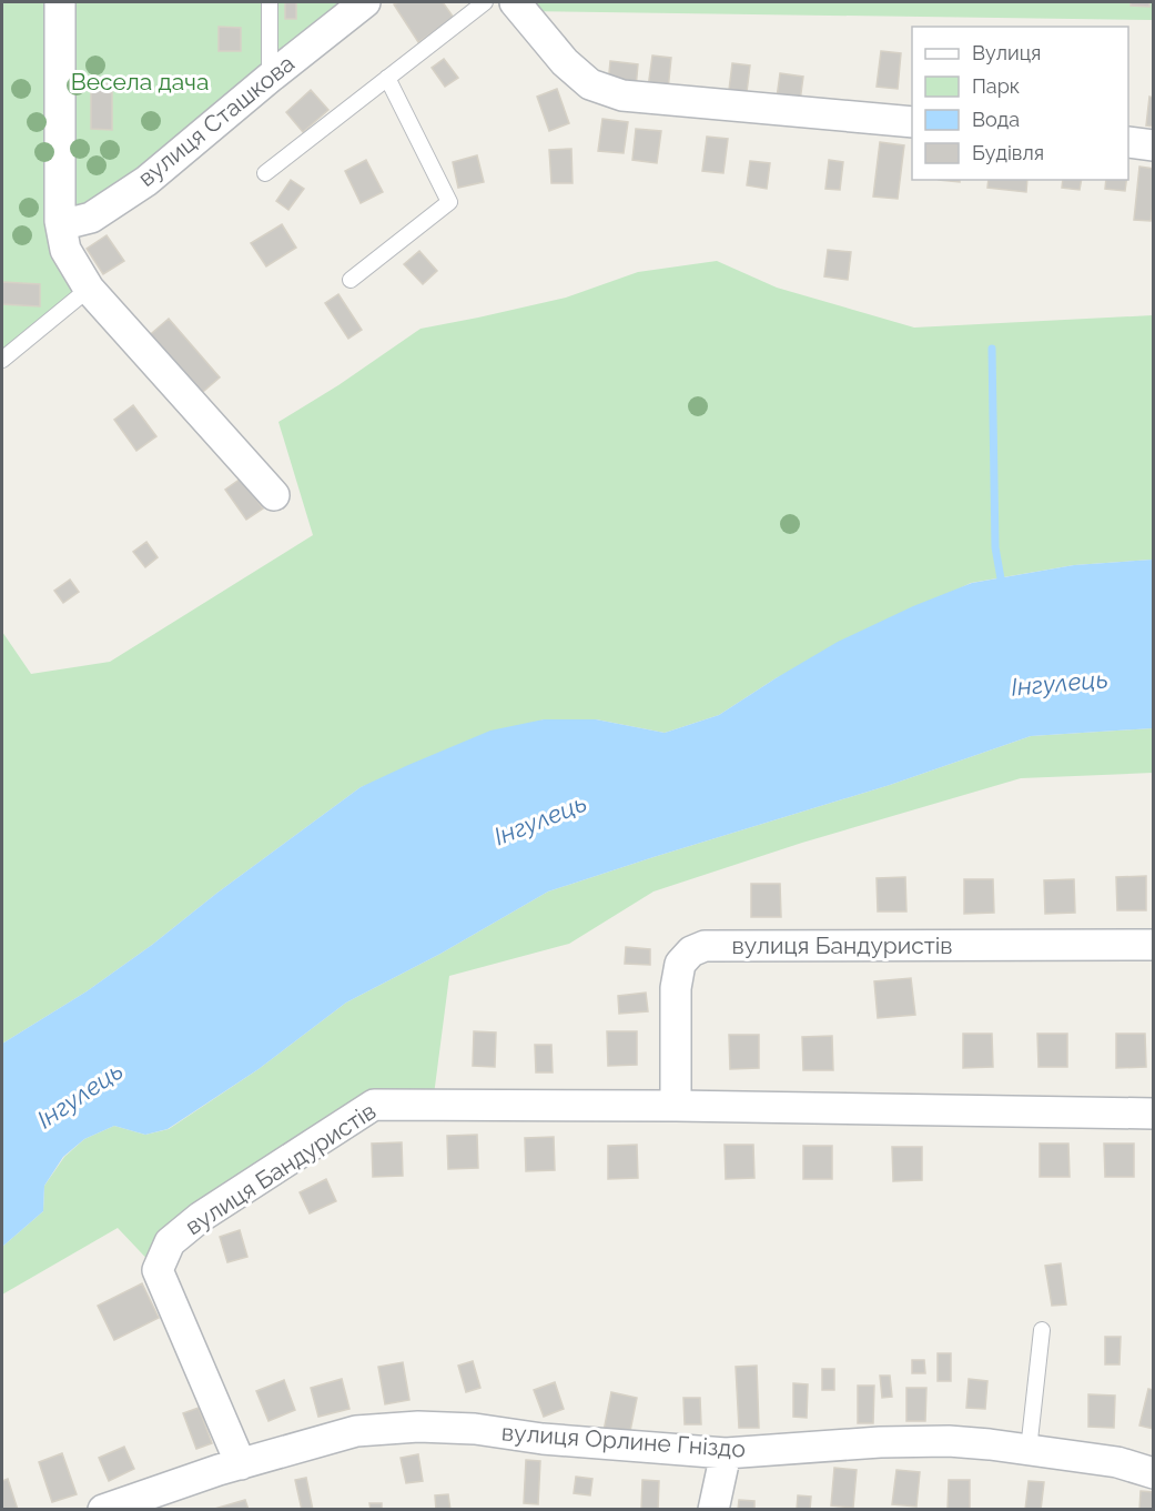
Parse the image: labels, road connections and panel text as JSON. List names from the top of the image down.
{
  "streets": {
    "street": ["вулиця Сташкова", "вулиця Бандуристів", "вулиця Орлине Гніздо"]
  },
  "crossings": [
    ["вулиця Бандуристів", "вулиця Орлине Гніздо"]
  ],
  "water": ["Інгулець"],
  "parks": ["Весела дача"],
  "legend": [
    "Вулиця",
    "Парк",
    "Вода",
    "Будівля"
  ]
}
